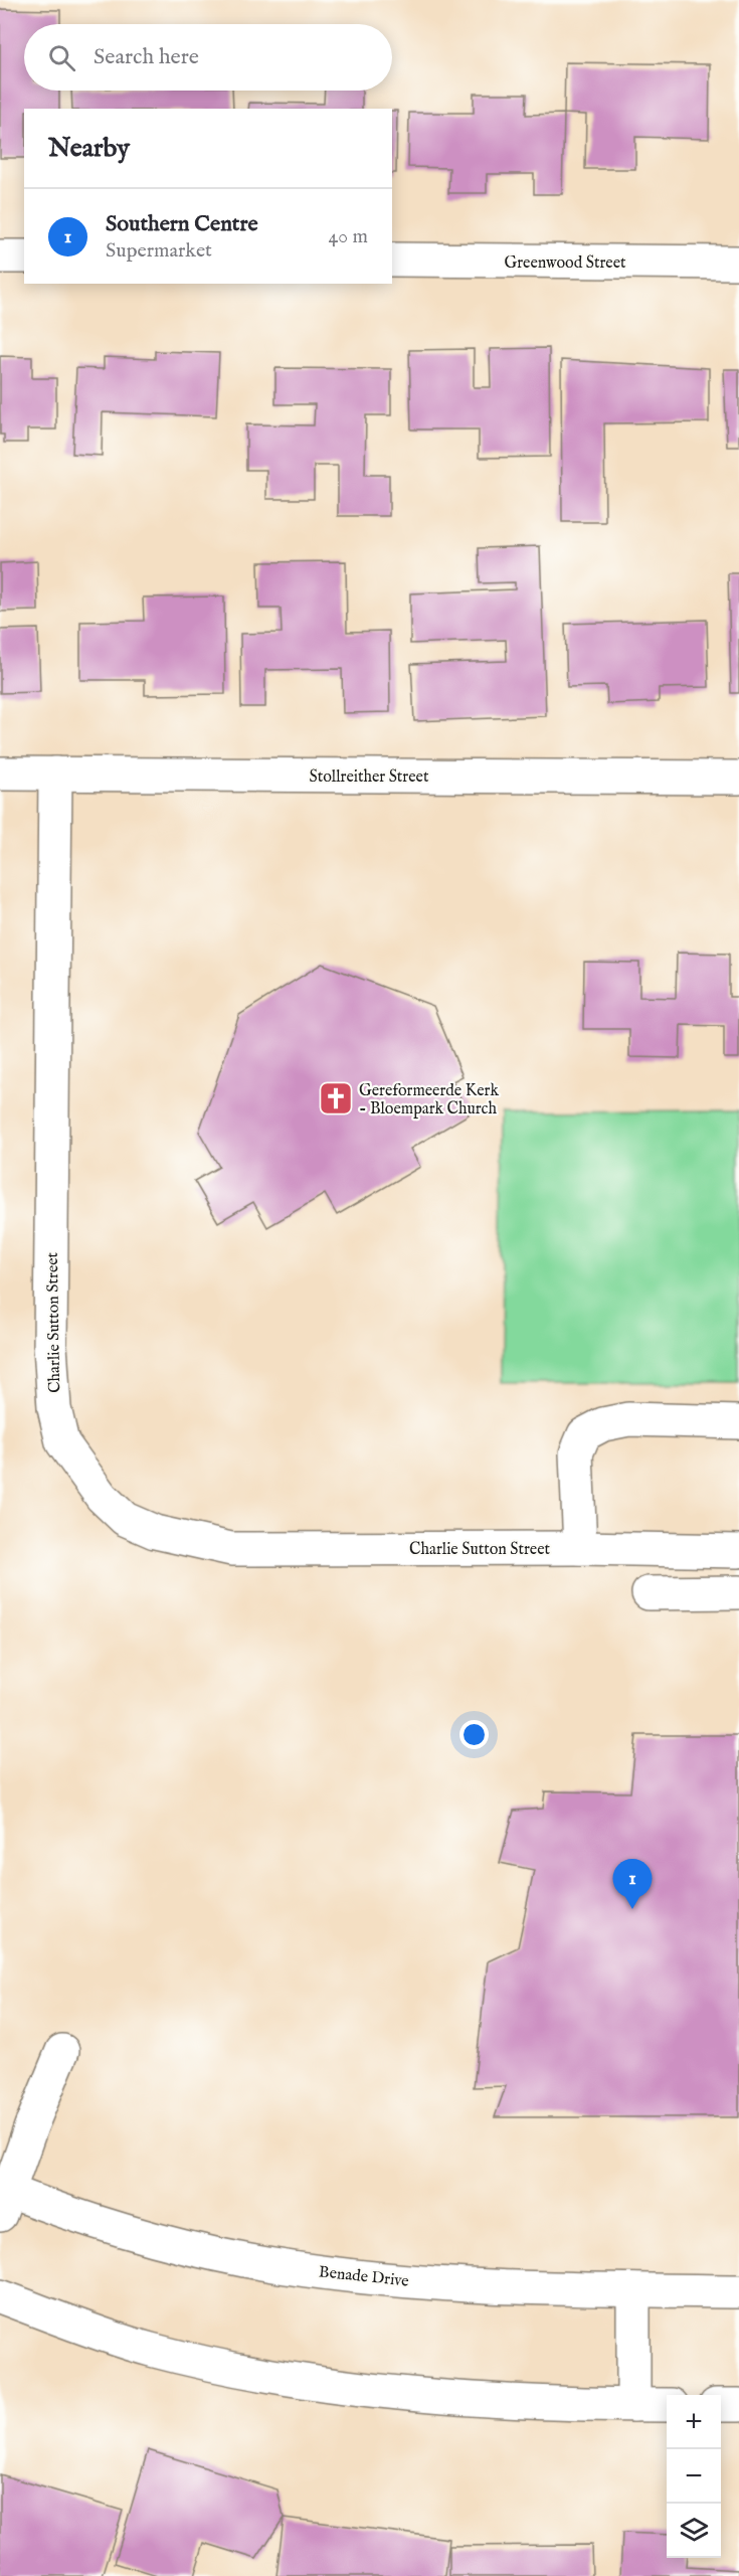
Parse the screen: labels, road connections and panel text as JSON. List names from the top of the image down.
{
  "streets": {
    "street": [
      "Greenwood Street",
      "Stollreither Street",
      "Charlie Sutton Street",
      "Benade Drive"
    ]
  },
  "crossings": [
    ["Stollreither Street", "Charlie Sutton Street"]
  ],
  "places": {
    "church": ["Gereformeerde Kerk - Bloempark Church"]
  },
  "page": {
    "search": "Search here",
    "heading": "Nearby",
    "list": [
      {
        "mark": "1",
        "name": "Southern Centre",
        "note": "Supermarket",
        "value": "40 m"
      }
    ],
    "pins": "1",
    "map_buttons": ["+", "−"]
  }
}
